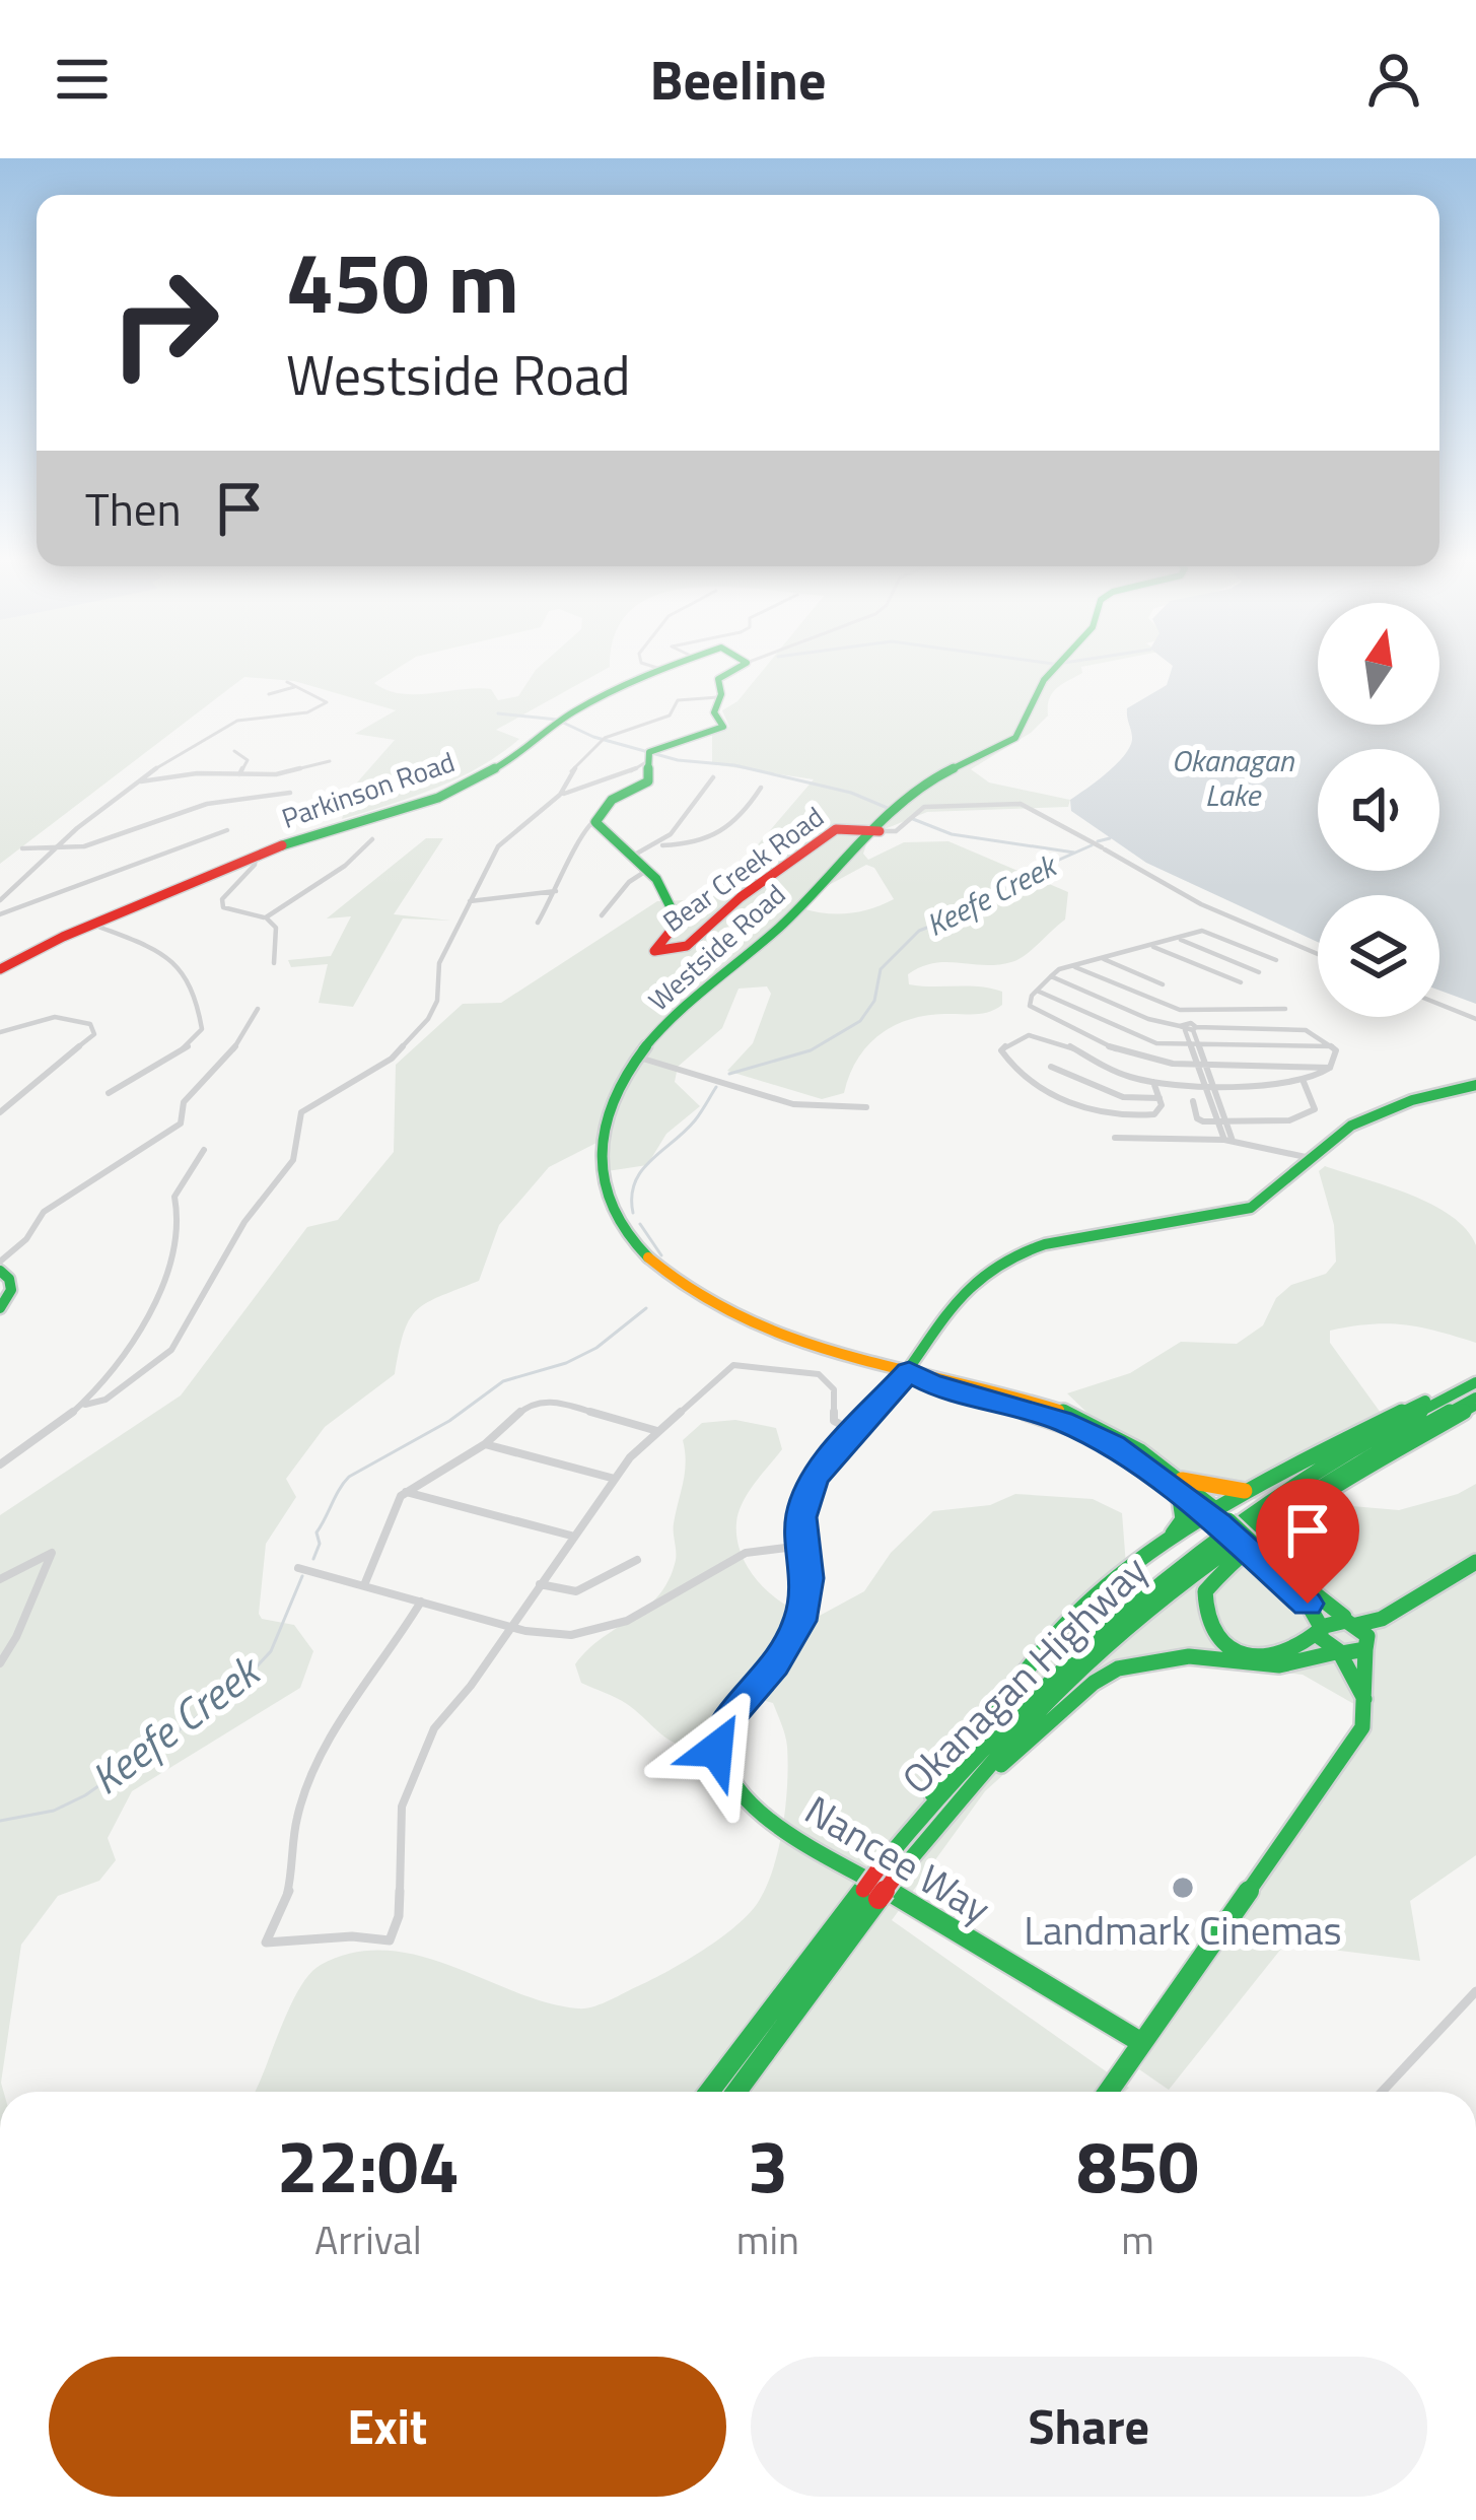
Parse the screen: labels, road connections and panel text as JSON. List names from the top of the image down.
{
  "streets": {
    "main road": [
      "Parkinson Road",
      "Bear Creek Road",
      "Westside Road",
      "Okanagan Highway",
      "Nancee Way"
    ]
  },
  "crossings": [
    ["Westside Road", "Nancee Way"]
  ],
  "water": ["Okanagan Lake", "Keefe Creek"],
  "places": ["Landmark Cinemas"],
  "north": "top",
  "page": {
    "header": "Beeline",
    "turn": ["450 m", "Westside Road"],
    "then": "Then",
    "eta": [
      "22:04",
      "Arrival",
      "3",
      "min",
      "850",
      "m"
    ],
    "buttons": ["Exit", "Share"]
  }
}
